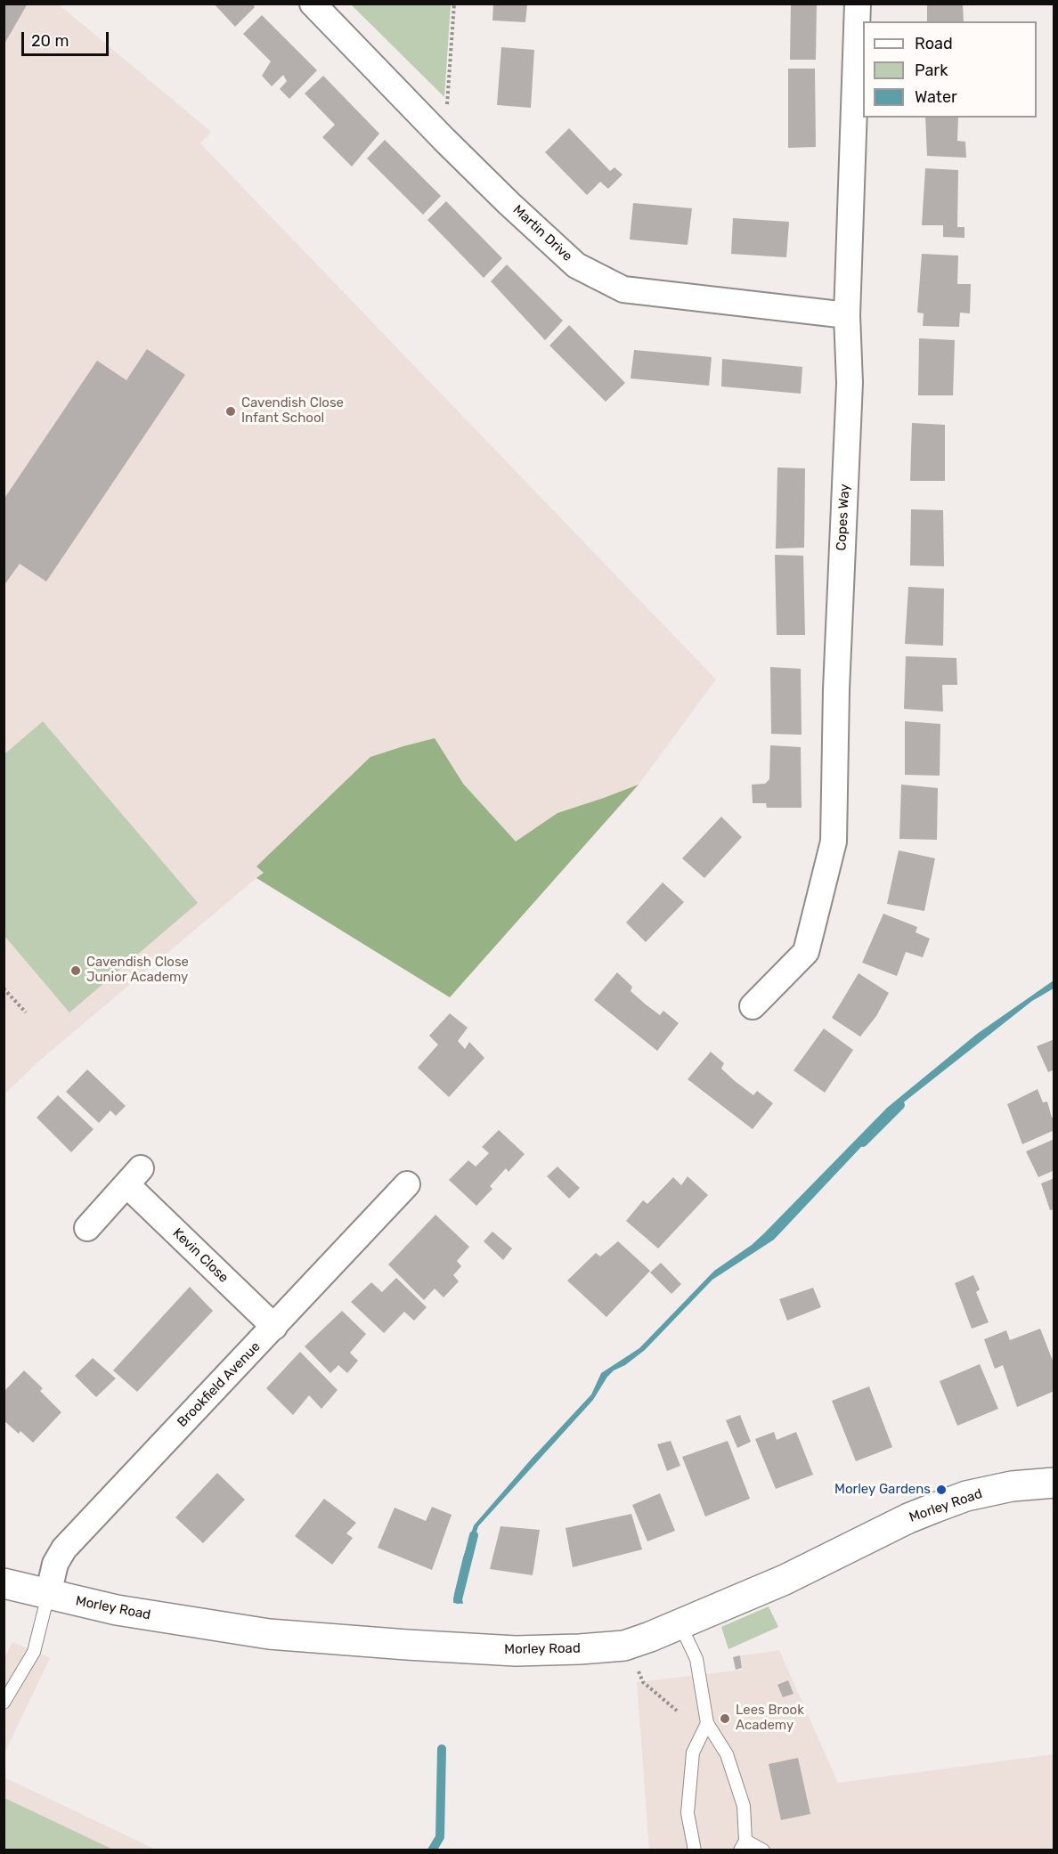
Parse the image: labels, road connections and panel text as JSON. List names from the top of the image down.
{
  "streets": {
    "street": [
      "Martin Drive",
      "Copes Way",
      "Kevin Close",
      "Brookfield Avenue",
      "Morley Road"
    ]
  },
  "crossings": [
    ["Martin Drive", "Copes Way"],
    ["Kevin Close", "Brookfield Avenue"],
    ["Brookfield Avenue", "Morley Road"]
  ],
  "places": [
    "Cavendish Close Infant School",
    "Cavendish Close Junior Academy",
    "Morley Gardens",
    "Lees Brook Academy"
  ],
  "legend": ["Road", "Park", "Water"],
  "scale_bar": "20 m"
}
